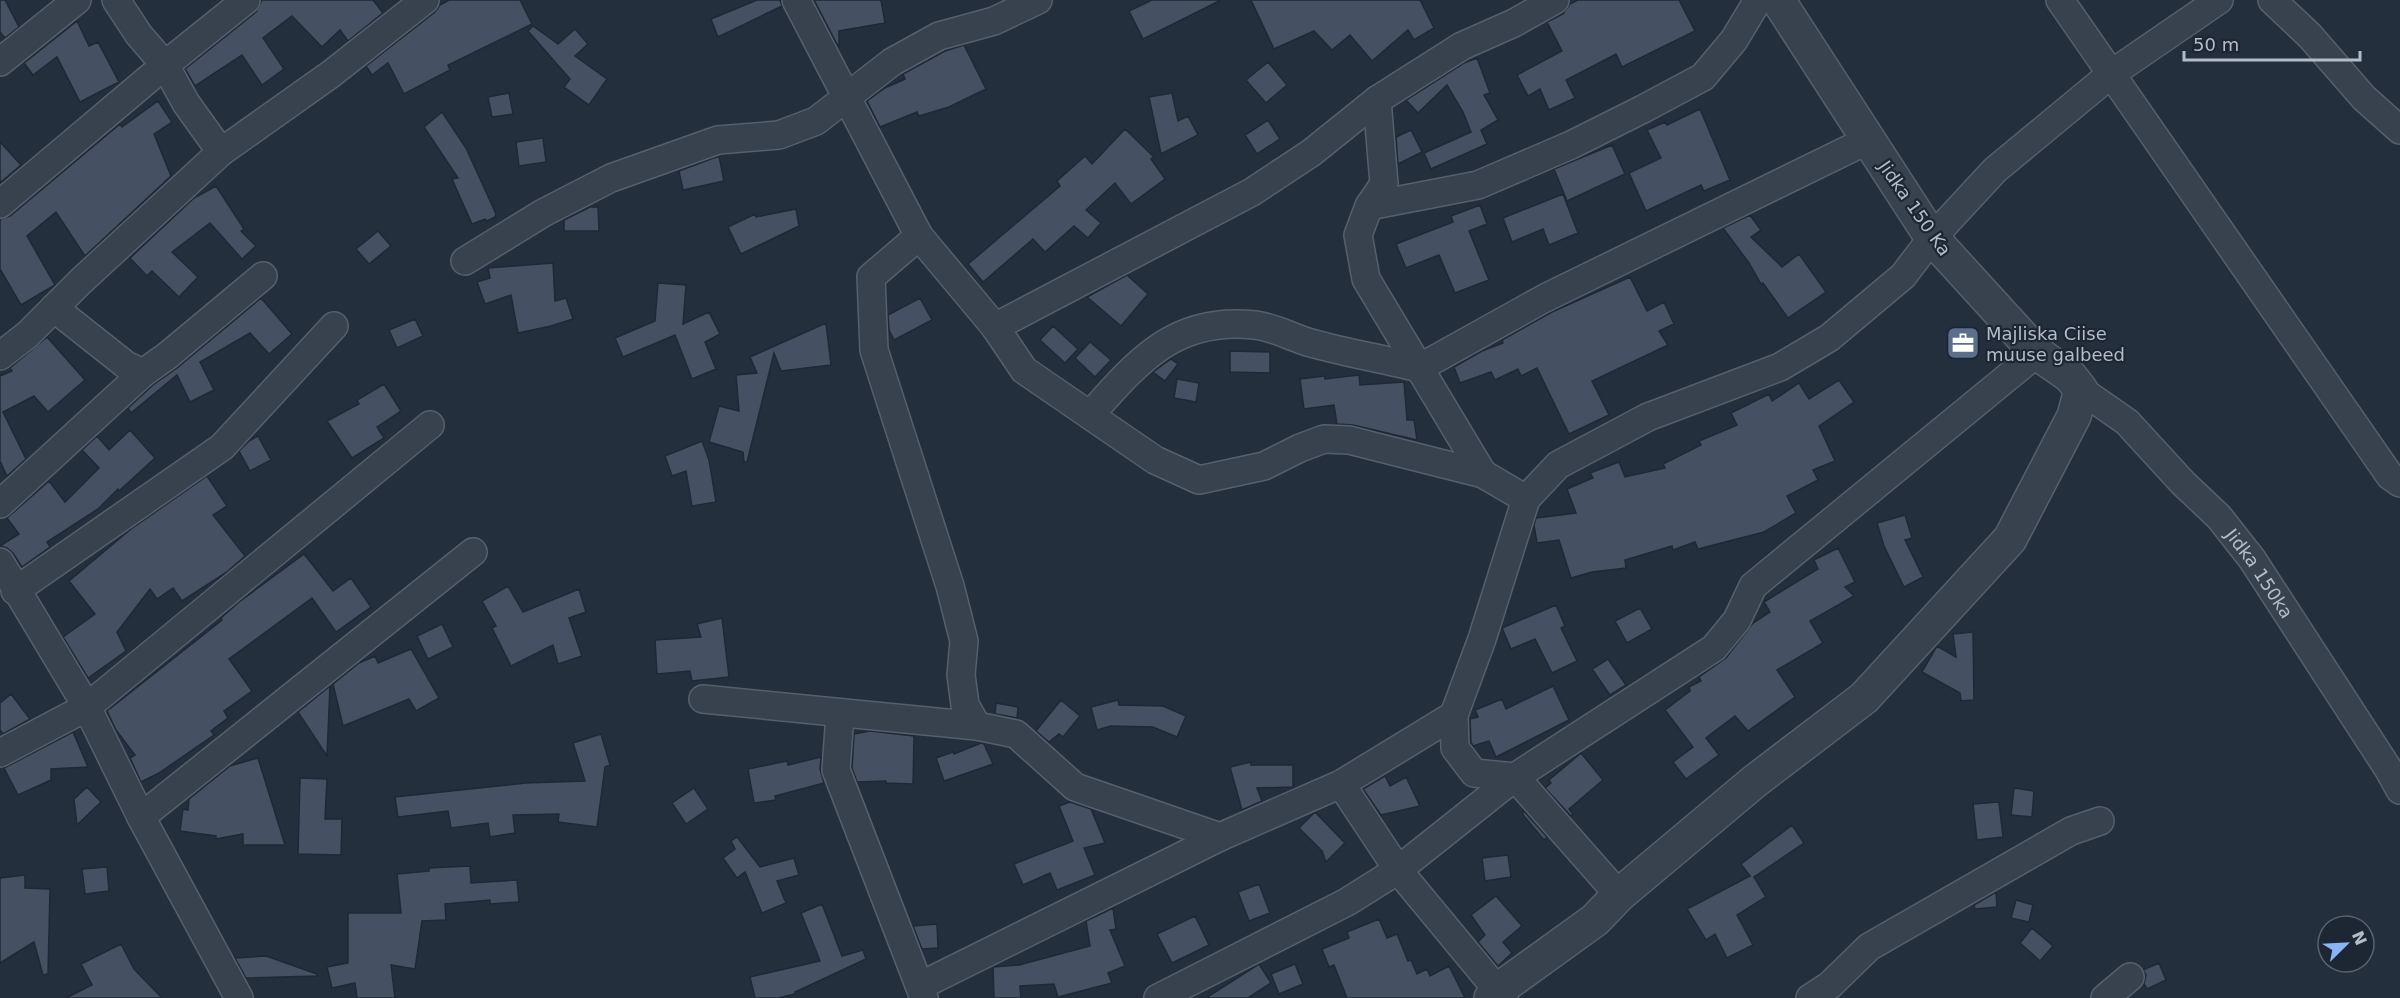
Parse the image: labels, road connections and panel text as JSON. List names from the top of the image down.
{
  "streets": {
    "street": ["Jidka 150 Ka", "Jidka 150ka"]
  },
  "crossings": [
    ["Jidka 150 Ka", "Jidka 150ka"]
  ],
  "places": {
    "office": ["Majliska Ciise muuse galbeed"]
  },
  "scale_bar": "50 m",
  "north": "top right"
}
